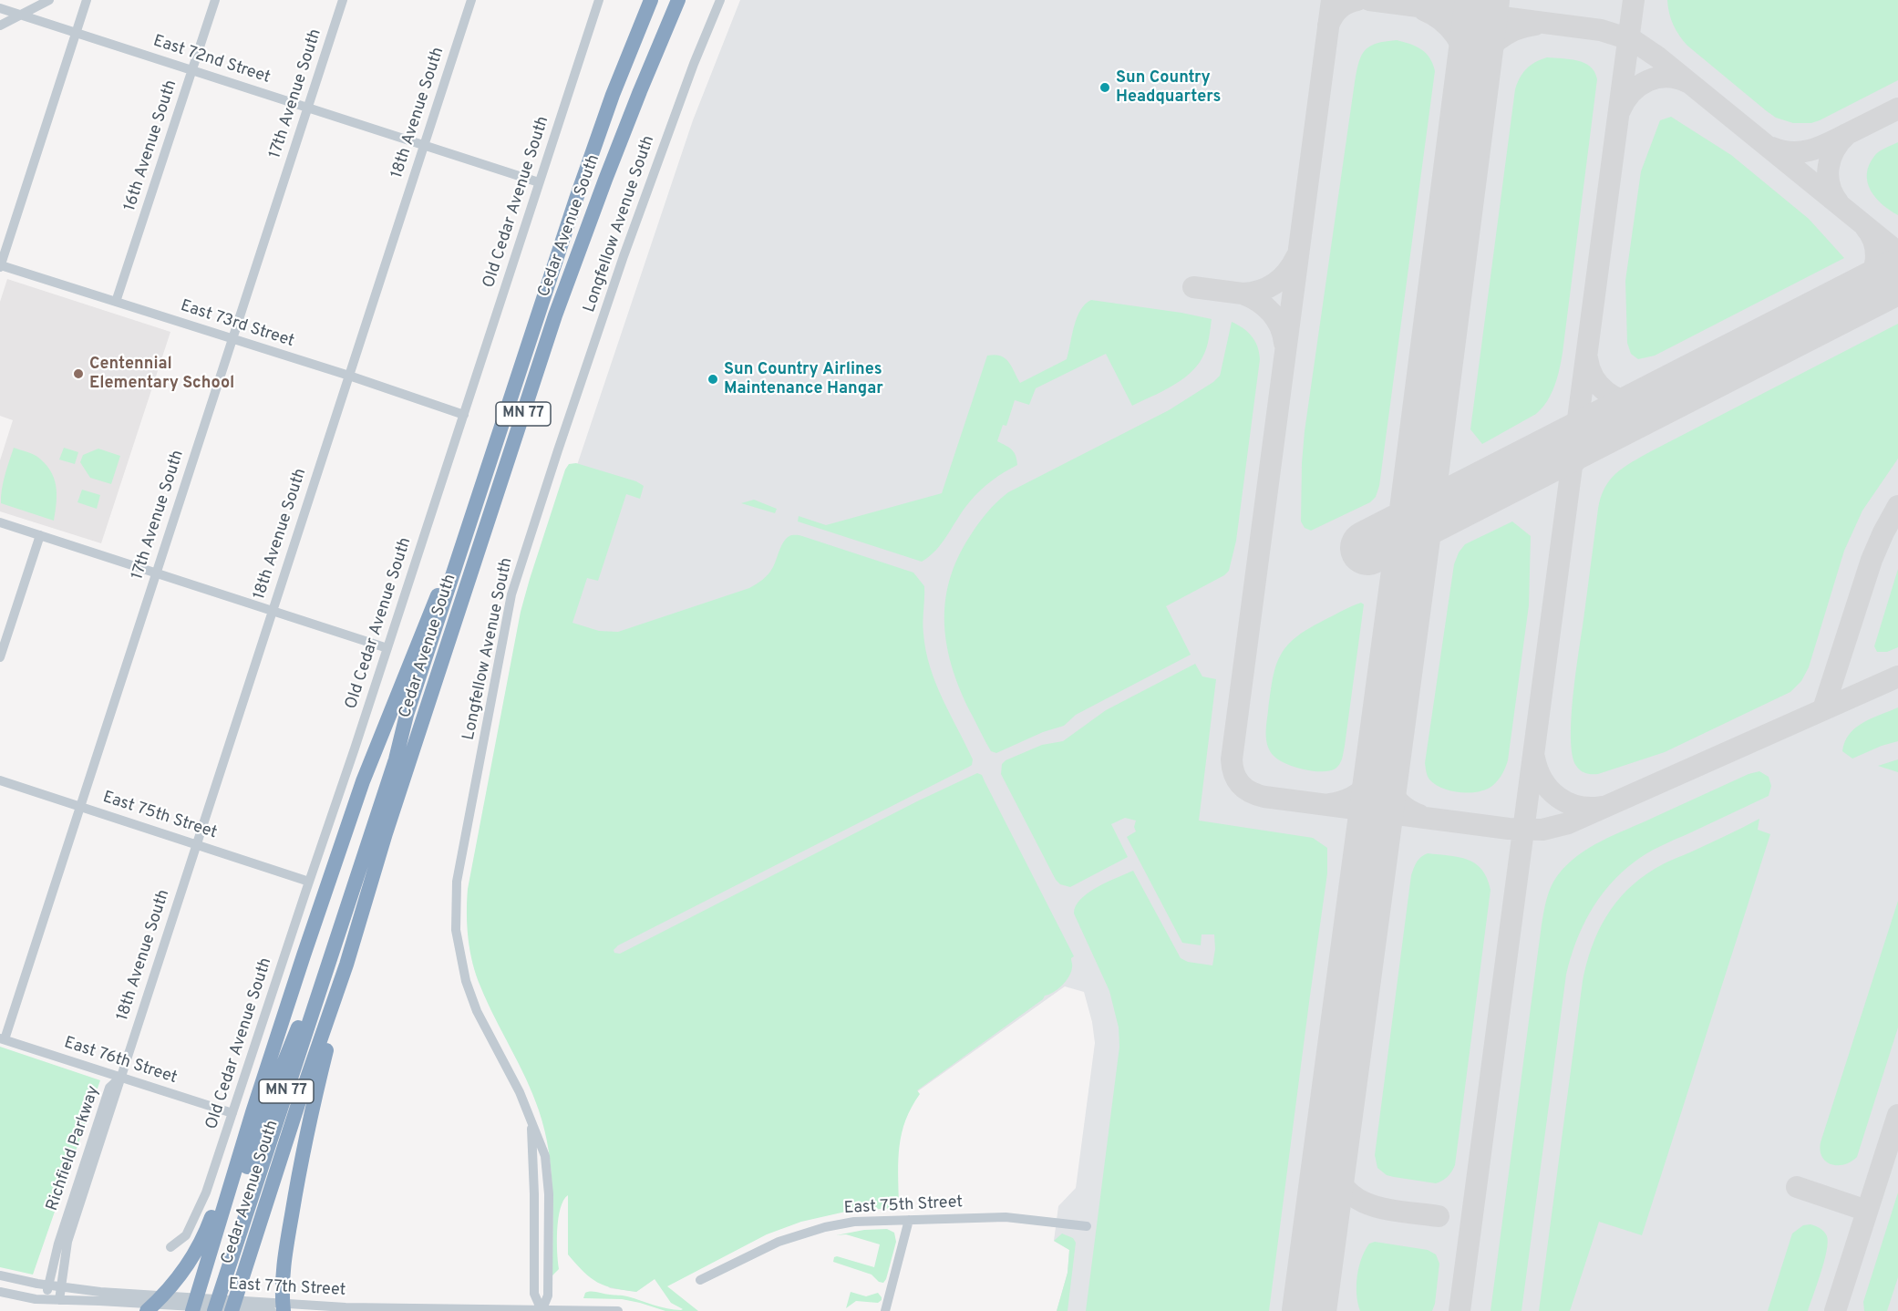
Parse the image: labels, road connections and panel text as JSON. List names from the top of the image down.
{
  "streets": {
    "highway": ["Cedar Avenue South", "MN 77"],
    "street": [
      "East 72nd Street",
      "17th Avenue South",
      "18th Avenue South",
      "16th Avenue South",
      "Old Cedar Avenue South",
      "Longfellow Avenue South",
      "East 73rd Street",
      "East 75th Street",
      "East 76th Street",
      "Richfield Parkway",
      "East 77th Street"
    ]
  },
  "crossings": [
    ["East 72nd Street", "17th Avenue South"],
    ["East 72nd Street", "18th Avenue South"],
    ["East 72nd Street", "16th Avenue South"],
    ["East 72nd Street", "Old Cedar Avenue South"],
    ["17th Avenue South", "East 73rd Street"],
    ["17th Avenue South", "East 75th Street"],
    ["17th Avenue South", "East 76th Street"],
    ["18th Avenue South", "East 73rd Street"],
    ["18th Avenue South", "East 75th Street"],
    ["18th Avenue South", "East 76th Street"],
    ["18th Avenue South", "Richfield Parkway"],
    ["16th Avenue South", "East 73rd Street"],
    ["Old Cedar Avenue South", "East 73rd Street"],
    ["Old Cedar Avenue South", "East 75th Street"],
    ["Old Cedar Avenue South", "East 76th Street"],
    ["Longfellow Avenue South", "East 77th Street"],
    ["East 76th Street", "Richfield Parkway"],
    ["Richfield Parkway", "East 77th Street"]
  ],
  "places": ["Sun Country Headquarters", "Centennial Elementary School", "Sun Country Airlines Maintenance Hangar"]
}
